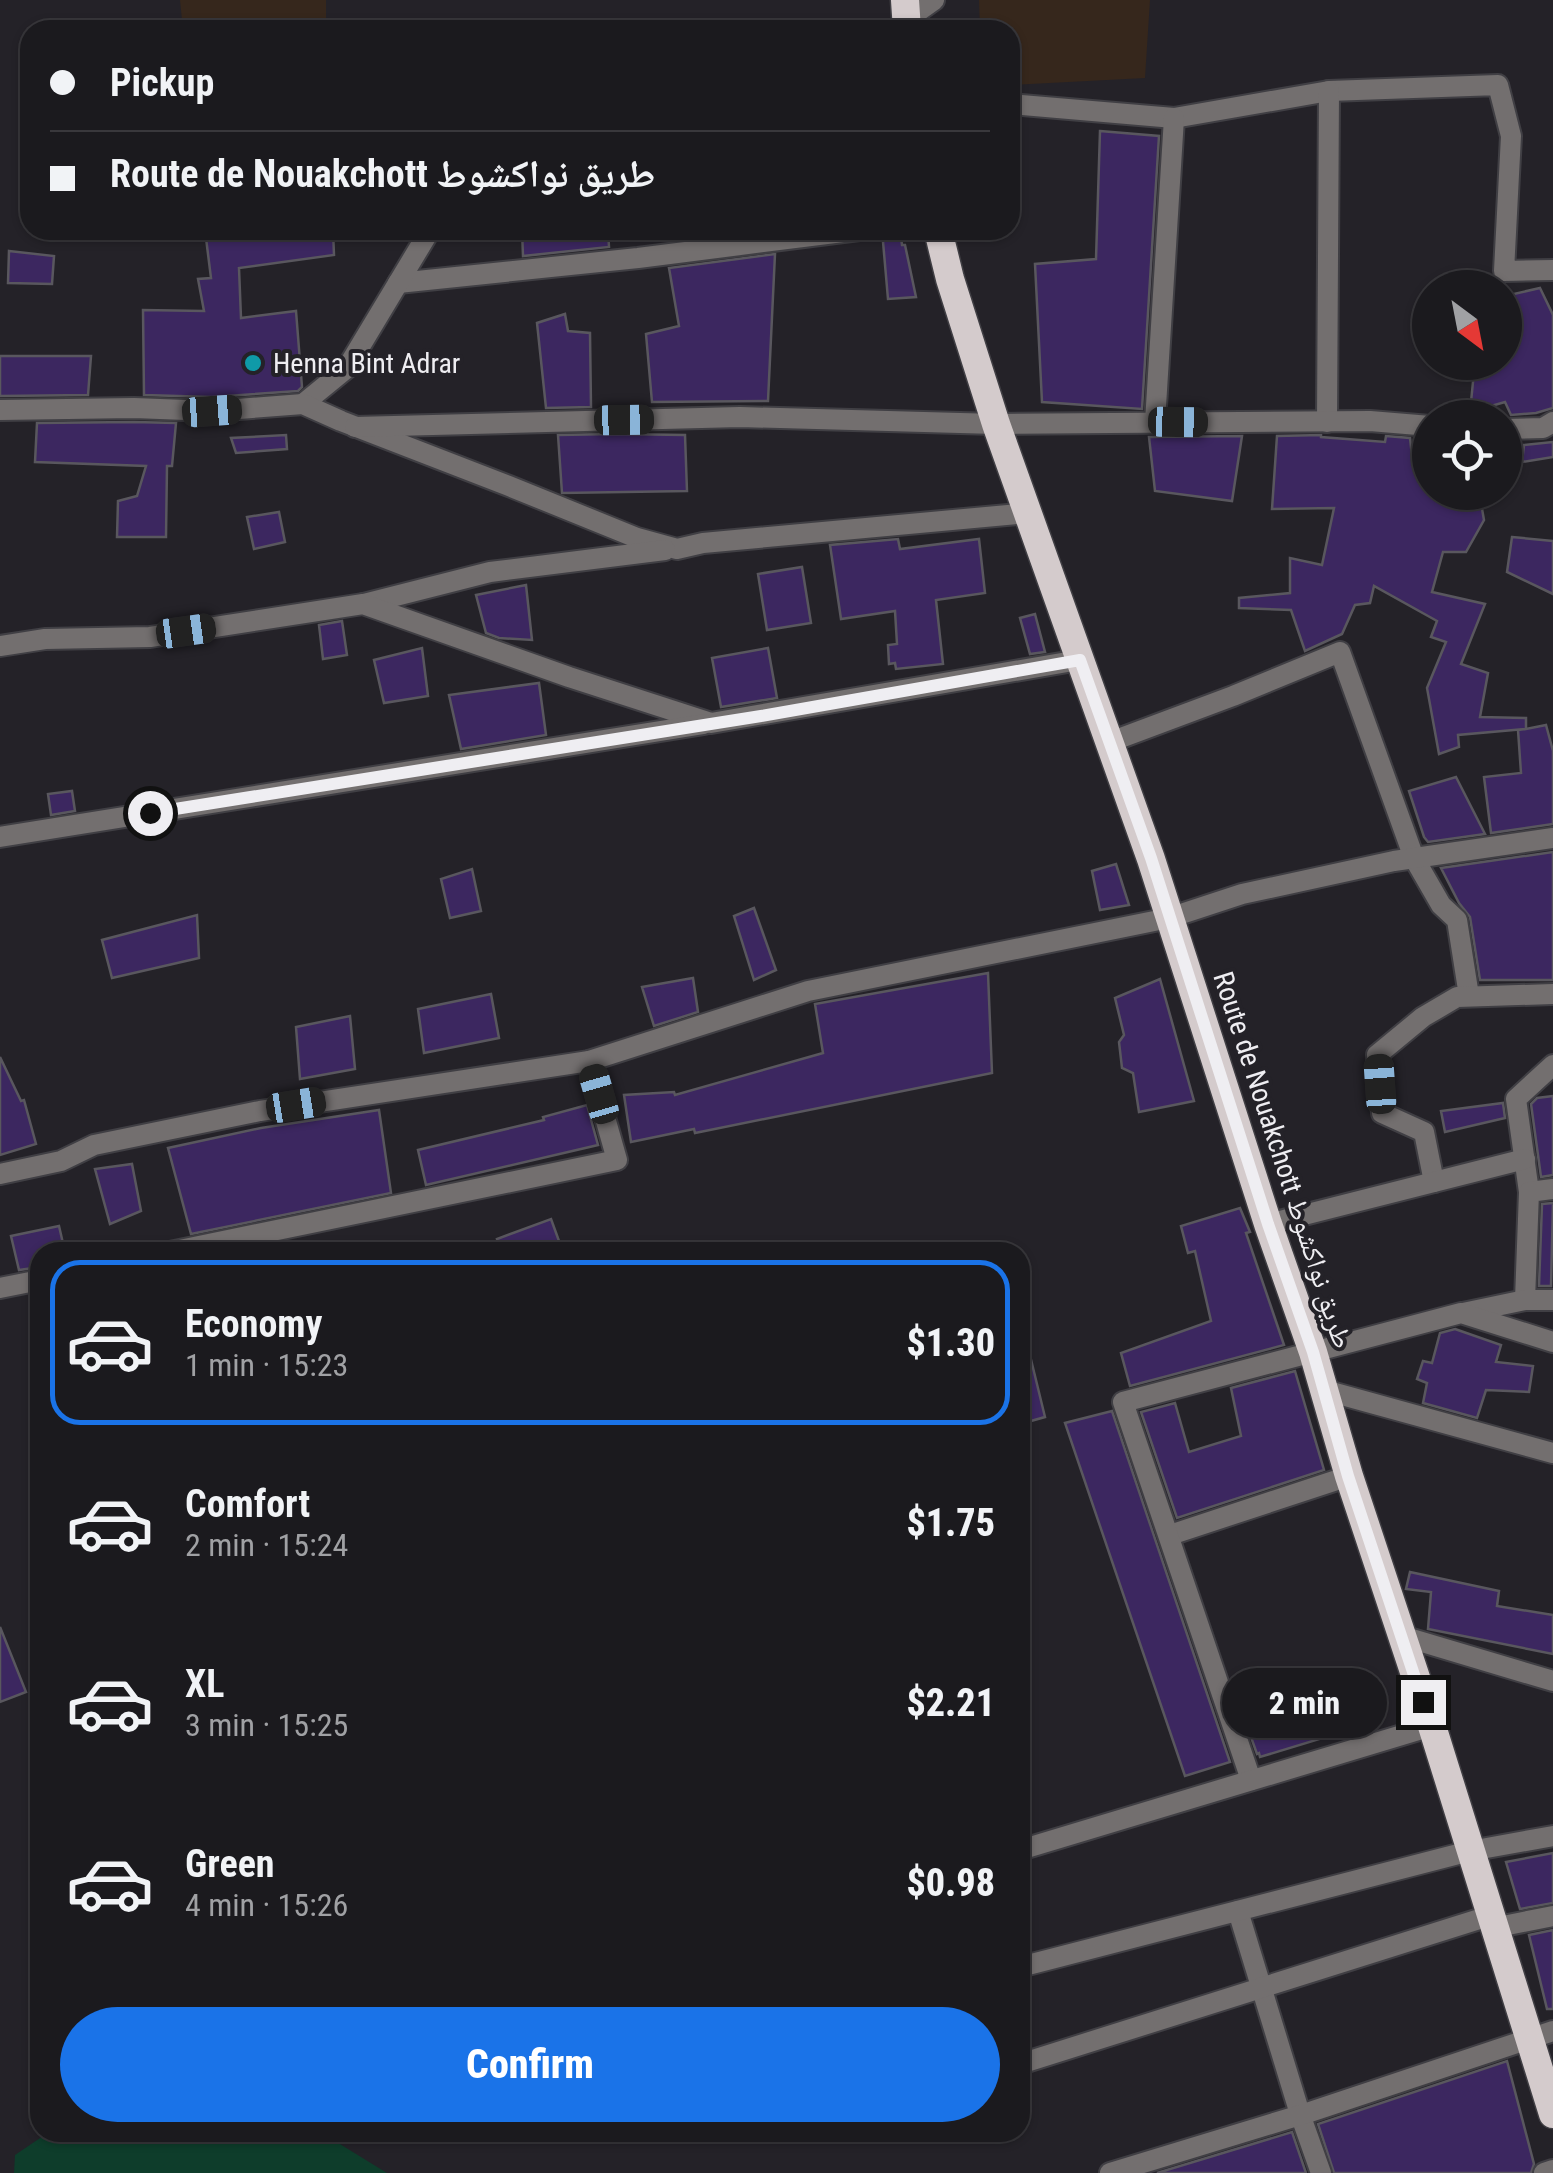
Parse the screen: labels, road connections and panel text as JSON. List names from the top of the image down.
{
  "streets": {
    "highway": ["Route de Nouakchott طريق نواكشوط"]
  },
  "places": ["Henna Bint Adrar"],
  "north": "bottom right",
  "page": {
    "banner": ["Pickup", "Route de Nouakchott طريق نواكشوط"],
    "list": [
      {
        "name": "Economy",
        "note": "1 min · 15:23",
        "value": "$1.30"
      },
      {
        "name": "Comfort",
        "note": "2 min · 15:24",
        "value": "$1.75"
      },
      {
        "name": "XL",
        "note": "3 min · 15:25",
        "value": "$2.21"
      },
      {
        "name": "Green",
        "note": "4 min · 15:26",
        "value": "$0.98"
      }
    ],
    "bubble": "2 min",
    "buttons": "Confirm"
  }
}
